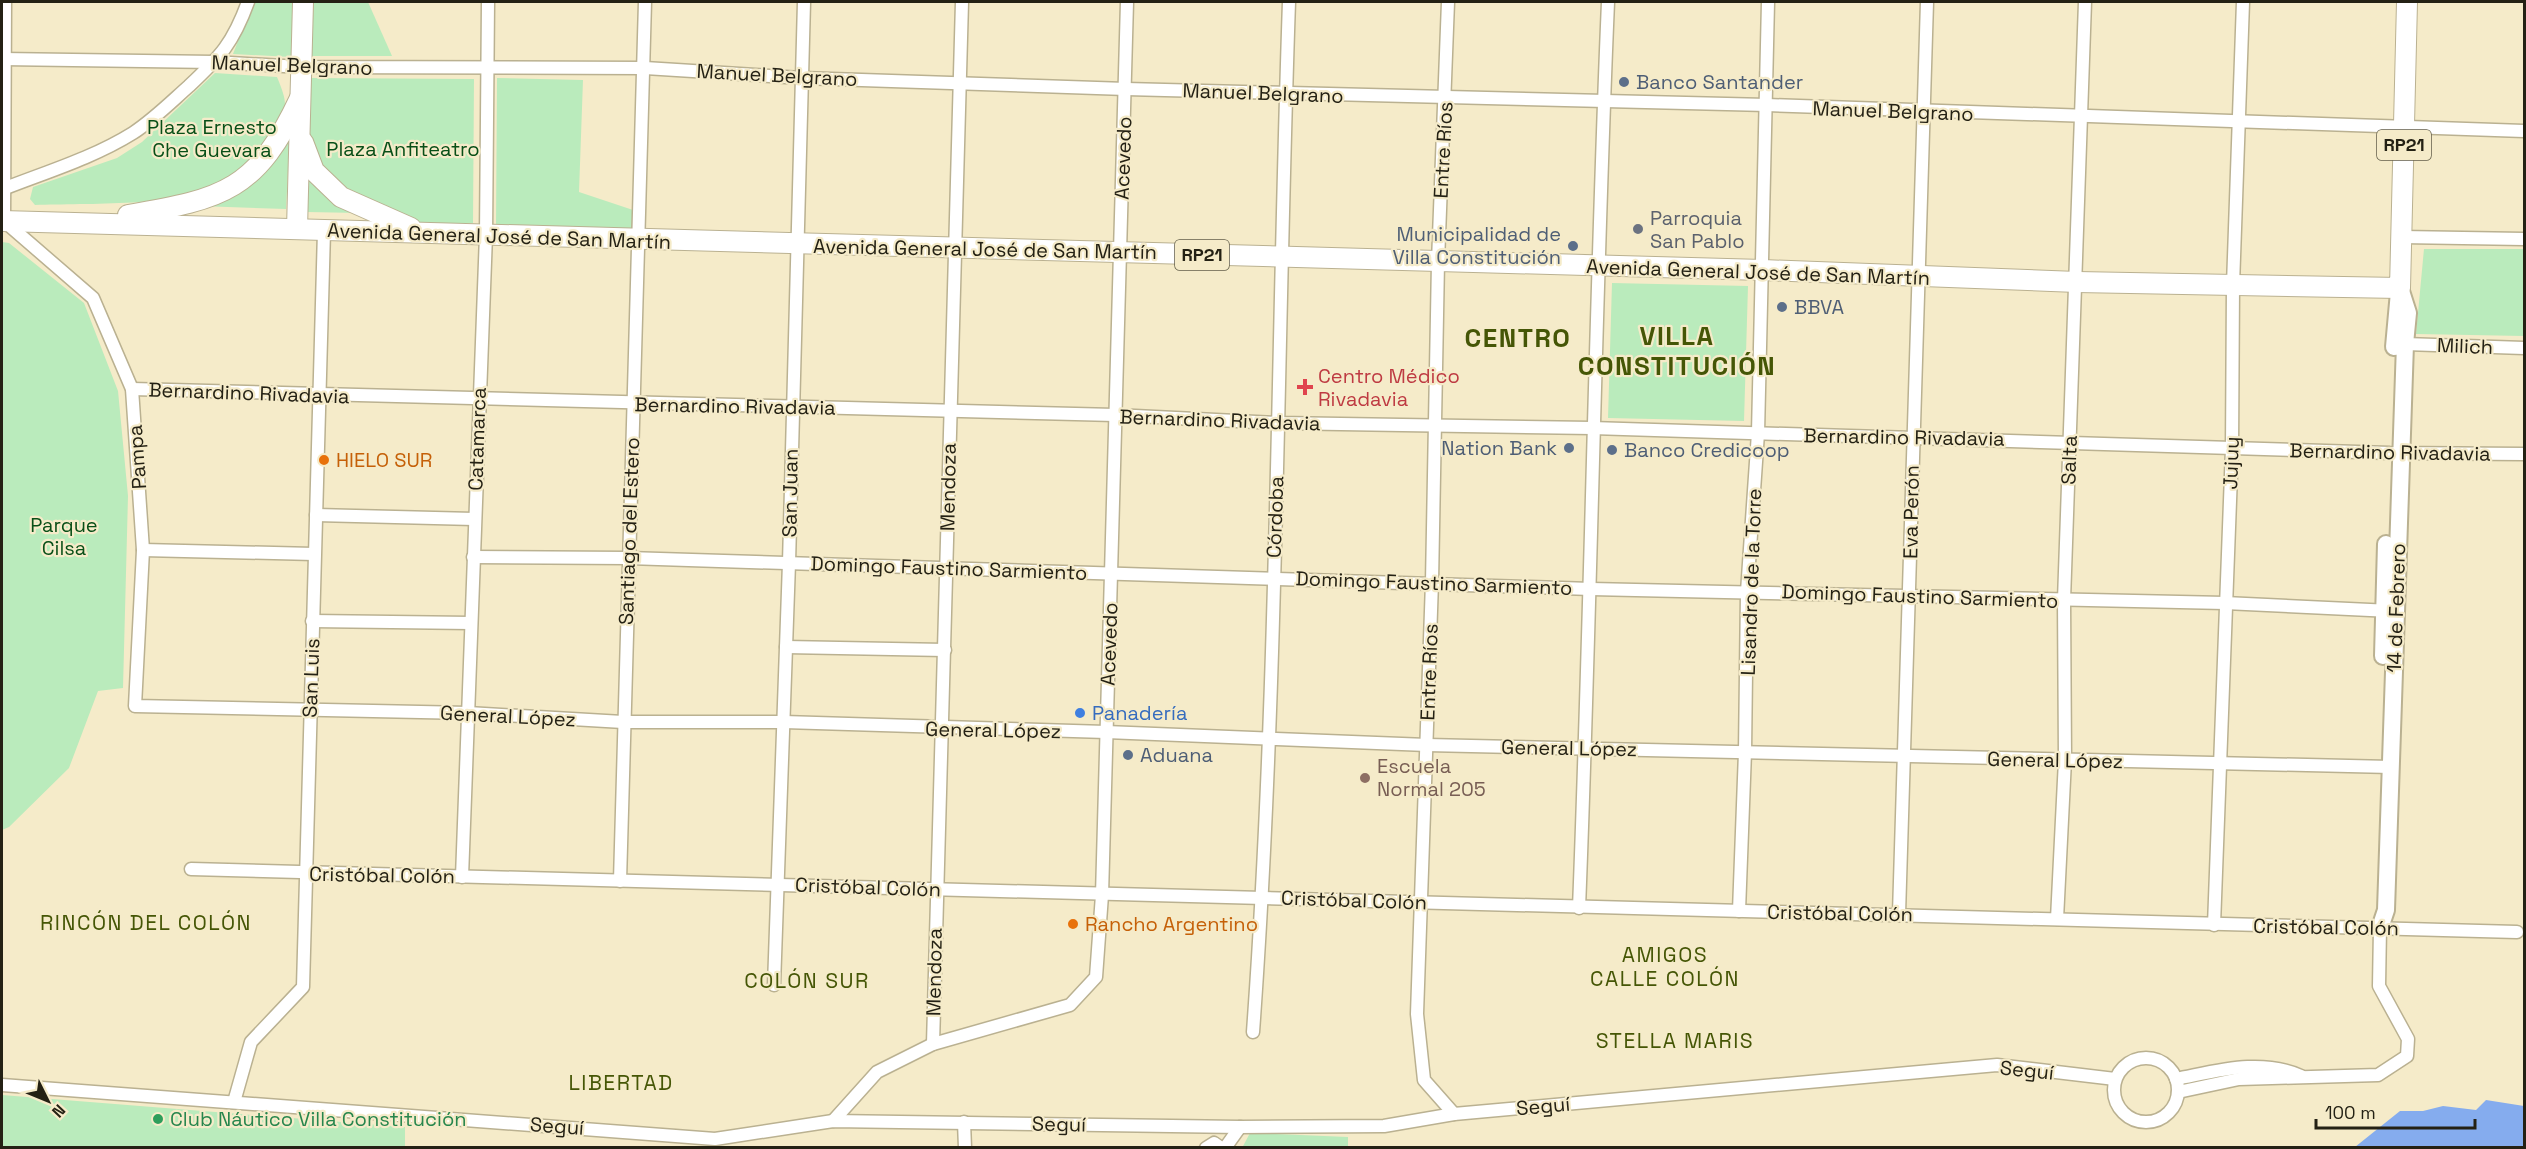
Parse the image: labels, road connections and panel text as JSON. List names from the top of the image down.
{
  "streets": {
    "main road": ["RP21", "Avenida General José de San Martín", "14 de Febrero"],
    "street": [
      "Manuel Belgrano",
      "Entre Ríos",
      "Acevedo",
      "Milich",
      "Bernardino Rivadavia",
      "Catamarca",
      "Pampa",
      "Salta",
      "Jujuy",
      "Mendoza",
      "San Juan",
      "Eva Perón",
      "Córdoba",
      "Santiago del Estero",
      "Domingo Faustino Sarmiento",
      "Lisandro de la Torre",
      "San Luis",
      "General López",
      "Cristóbal Colón",
      "Seguí"
    ]
  },
  "crossings": [
    ["Manuel Belgrano", "Entre Ríos"],
    ["Manuel Belgrano", "Acevedo"],
    ["Manuel Belgrano", "Catamarca"],
    ["Manuel Belgrano", "Salta"],
    ["Manuel Belgrano", "Jujuy"],
    ["Manuel Belgrano", "Mendoza"],
    ["Manuel Belgrano", "San Juan"],
    ["Manuel Belgrano", "Eva Perón"],
    ["Manuel Belgrano", "Córdoba"],
    ["Manuel Belgrano", "Santiago del Estero"],
    ["Manuel Belgrano", "Lisandro de la Torre"],
    ["Manuel Belgrano", "14 de Febrero"],
    ["Entre Ríos", "Avenida General José de San Martín"],
    ["Entre Ríos", "Bernardino Rivadavia"],
    ["Entre Ríos", "Domingo Faustino Sarmiento"],
    ["Entre Ríos", "General López"],
    ["Entre Ríos", "Cristóbal Colón"],
    ["Entre Ríos", "Seguí"],
    ["Acevedo", "Avenida General José de San Martín"],
    ["Acevedo", "Bernardino Rivadavia"],
    ["Acevedo", "Mendoza"],
    ["Acevedo", "Domingo Faustino Sarmiento"],
    ["Acevedo", "General López"],
    ["Acevedo", "Cristóbal Colón"],
    ["Acevedo", "Seguí"],
    ["Avenida General José de San Martín", "Catamarca"],
    ["Avenida General José de San Martín", "Pampa"],
    ["Avenida General José de San Martín", "Salta"],
    ["Avenida General José de San Martín", "Jujuy"],
    ["Avenida General José de San Martín", "Mendoza"],
    ["Avenida General José de San Martín", "San Juan"],
    ["Avenida General José de San Martín", "Eva Perón"],
    ["Avenida General José de San Martín", "Córdoba"],
    ["Avenida General José de San Martín", "Santiago del Estero"],
    ["Avenida General José de San Martín", "Lisandro de la Torre"],
    ["Avenida General José de San Martín", "14 de Febrero"],
    ["Avenida General José de San Martín", "San Luis"],
    ["Milich", "14 de Febrero"],
    ["Bernardino Rivadavia", "Catamarca"],
    ["Bernardino Rivadavia", "Pampa"],
    ["Bernardino Rivadavia", "Salta"],
    ["Bernardino Rivadavia", "Jujuy"],
    ["Bernardino Rivadavia", "Mendoza"],
    ["Bernardino Rivadavia", "San Juan"],
    ["Bernardino Rivadavia", "Eva Perón"],
    ["Bernardino Rivadavia", "Córdoba"],
    ["Bernardino Rivadavia", "Santiago del Estero"],
    ["Bernardino Rivadavia", "Lisandro de la Torre"],
    ["Bernardino Rivadavia", "14 de Febrero"],
    ["Bernardino Rivadavia", "San Luis"],
    ["Catamarca", "Domingo Faustino Sarmiento"],
    ["Catamarca", "General López"],
    ["Catamarca", "Cristóbal Colón"],
    ["Pampa", "General López"],
    ["Salta", "Domingo Faustino Sarmiento"],
    ["Salta", "General López"],
    ["Salta", "Cristóbal Colón"],
    ["Jujuy", "Domingo Faustino Sarmiento"],
    ["Jujuy", "General López"],
    ["Jujuy", "Cristóbal Colón"],
    ["Mendoza", "Domingo Faustino Sarmiento"],
    ["Mendoza", "General López"],
    ["Mendoza", "Cristóbal Colón"],
    ["San Juan", "Domingo Faustino Sarmiento"],
    ["San Juan", "General López"],
    ["San Juan", "Cristóbal Colón"],
    ["Eva Perón", "Domingo Faustino Sarmiento"],
    ["Eva Perón", "General López"],
    ["Eva Perón", "Cristóbal Colón"],
    ["Córdoba", "Domingo Faustino Sarmiento"],
    ["Córdoba", "General López"],
    ["Córdoba", "Cristóbal Colón"],
    ["Santiago del Estero", "Domingo Faustino Sarmiento"],
    ["Santiago del Estero", "General López"],
    ["Santiago del Estero", "Cristóbal Colón"],
    ["Domingo Faustino Sarmiento", "Lisandro de la Torre"],
    ["Domingo Faustino Sarmiento", "14 de Febrero"],
    ["Lisandro de la Torre", "General López"],
    ["Lisandro de la Torre", "Cristóbal Colón"],
    ["14 de Febrero", "General López"],
    ["14 de Febrero", "Cristóbal Colón"],
    ["San Luis", "General López"],
    ["San Luis", "Cristóbal Colón"],
    ["San Luis", "Seguí"]
  ],
  "districts": [
    "VILLA CONSTITUCIÓN",
    "CENTRO",
    "RINCÓN DEL COLÓN",
    "AMIGOS CALLE COLÓN",
    "COLÓN SUR",
    "STELLA MARIS",
    "LIBERTAD"
  ],
  "parks": ["Plaza Ernesto Che Guevara", "Plaza Anfiteatro", "Parque Cilsa"],
  "places": {
    "other": [
      "Banco Santander",
      "Parroquia San Pablo",
      "Municipalidad de Villa Constitución",
      "BBVA",
      "Nation Bank",
      "Banco Credicoop",
      "HIELO SUR",
      "Panadería",
      "Aduana",
      "Escuela Normal 205",
      "Rancho Argentino",
      "Club Náutico Villa Constitución"
    ],
    "health": ["Centro Médico Rivadavia"]
  },
  "scale_bar": "100 m",
  "north": "bottom right"
}
